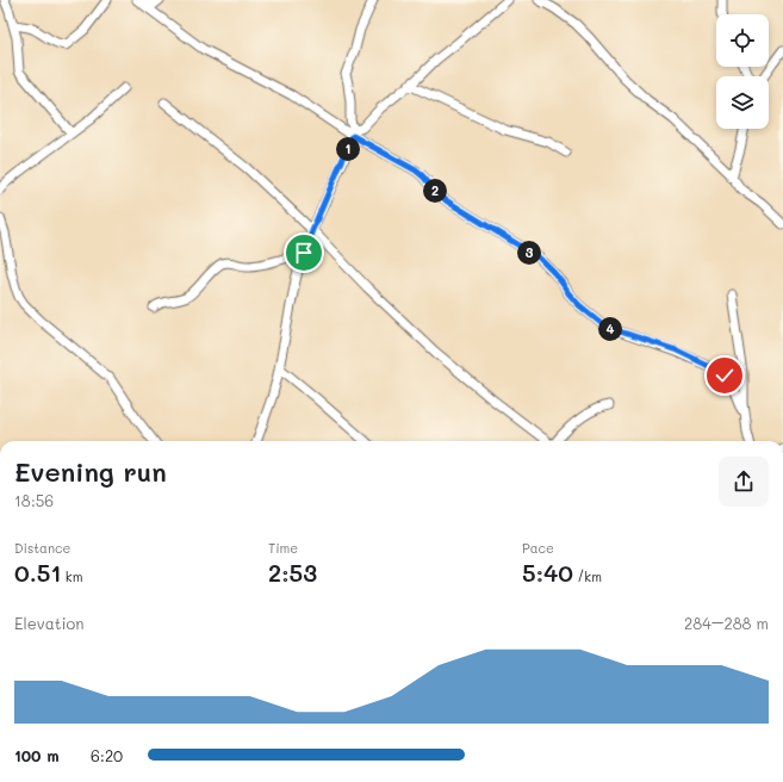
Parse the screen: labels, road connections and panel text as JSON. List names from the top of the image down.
{
  "page": {
    "pins": [
      "1",
      "2",
      "3",
      "4"
    ],
    "heading": ["Evening run", "18:56"],
    "stats": [
      ["Distance", "0.51 km"],
      ["Time", "2:53"],
      ["Pace", "5:40 /km"]
    ],
    "chart": ["Elevation", "284–288 m"],
    "list": [
      {
        "name": "100 m",
        "note": "6:20"
      }
    ]
  }
}
